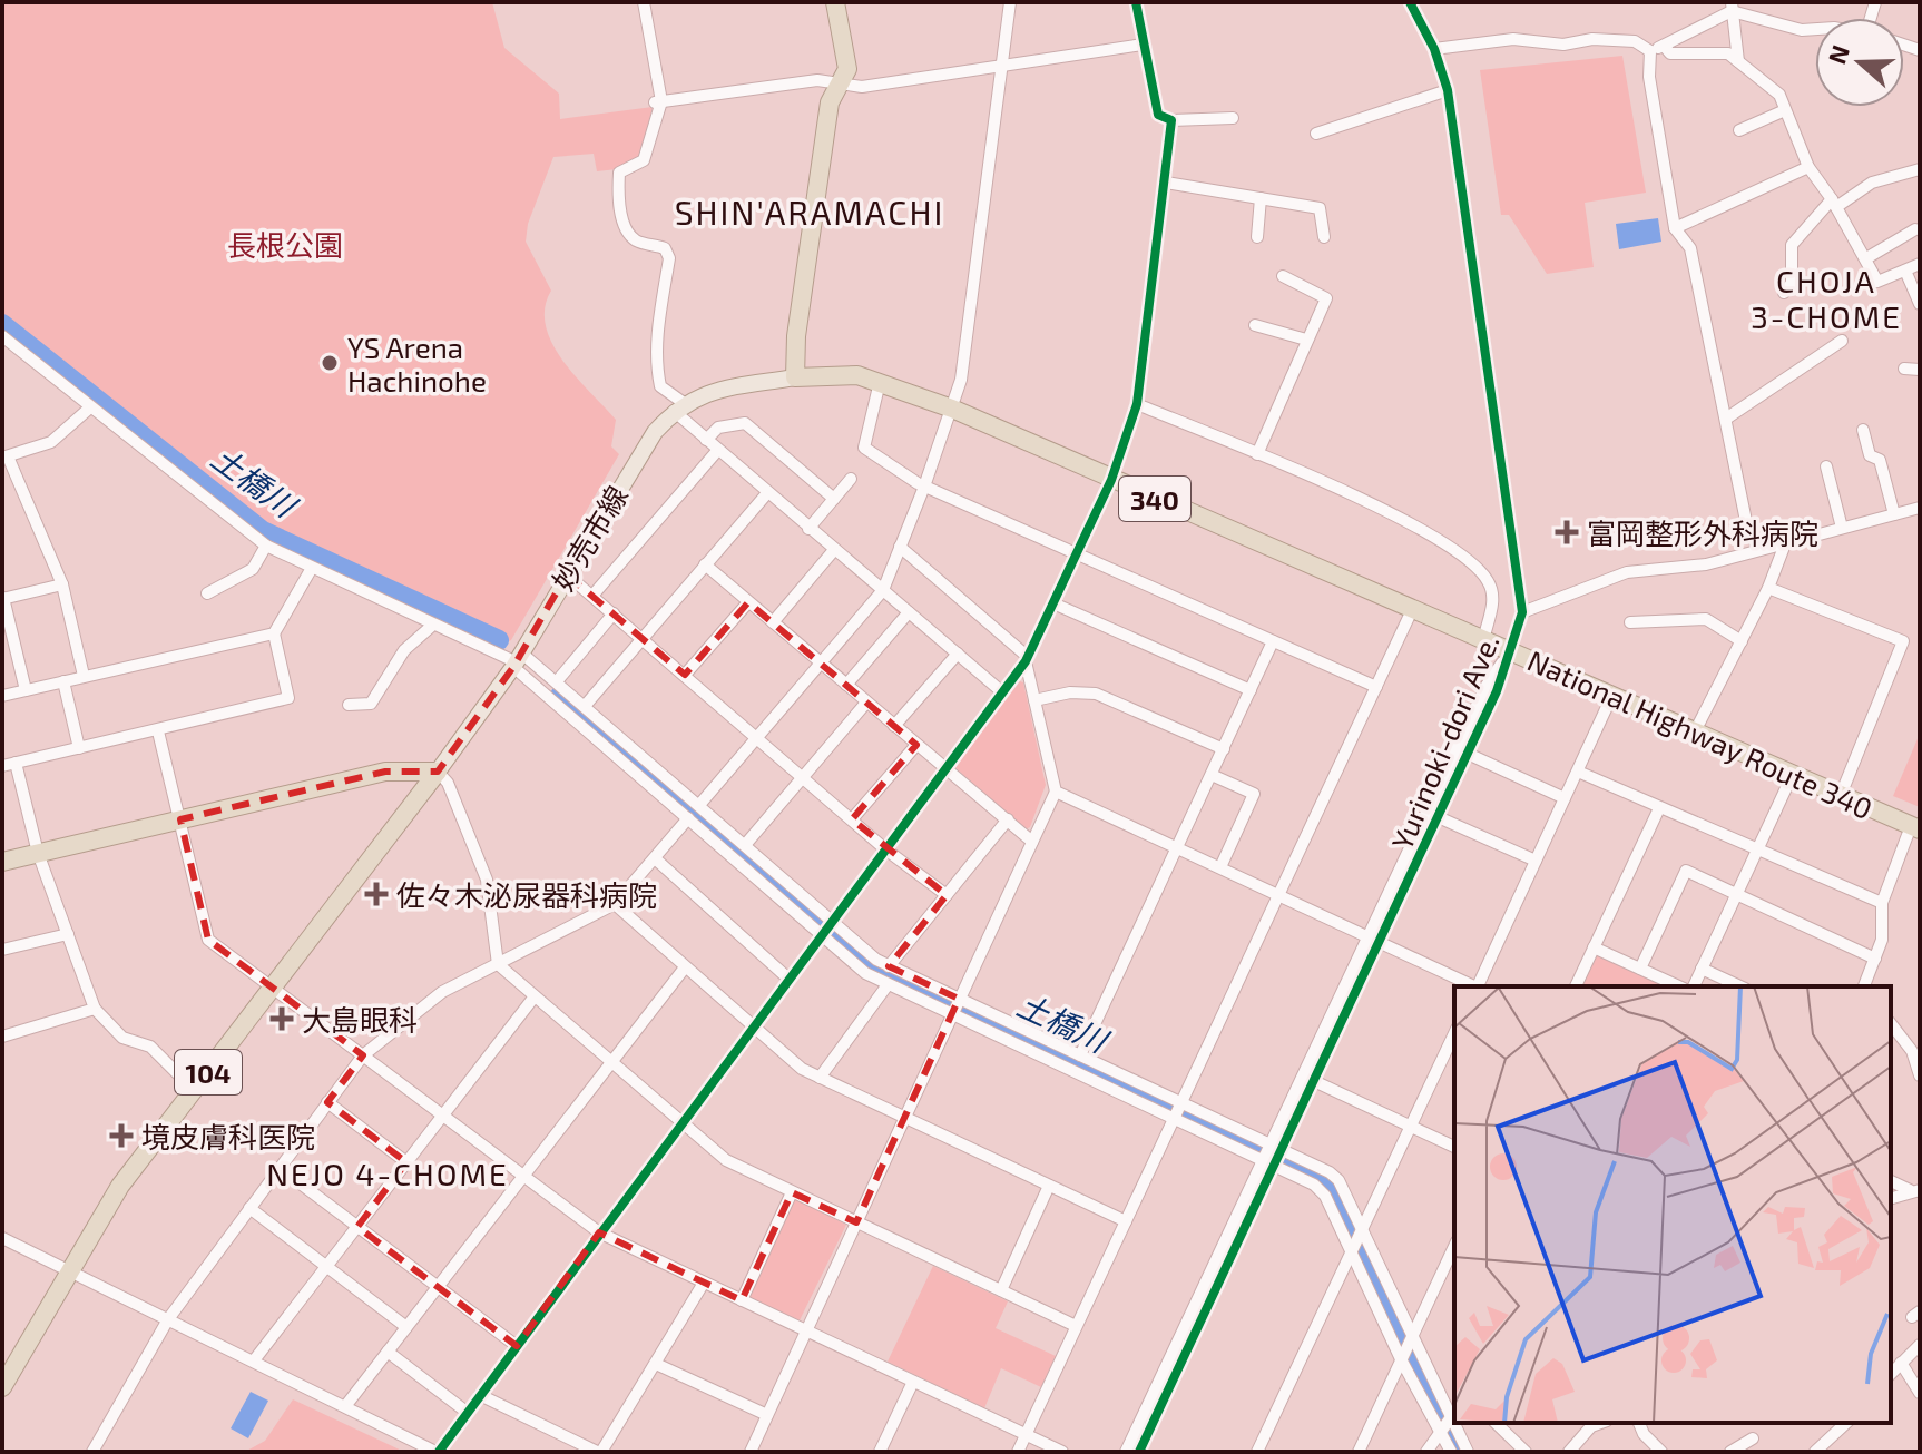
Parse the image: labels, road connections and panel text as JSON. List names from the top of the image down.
{
  "streets": {
    "highway": ["340", "National Highway Route 340", "104"],
    "main road": ["妙売市線"],
    "street": ["Yurinoki-dori Ave."]
  },
  "crossings": [
    ["妙売市線", "104"],
    ["National Highway Route 340", "Yurinoki-dori Ave."]
  ],
  "districts": ["SHIN'ARAMACHI", "CHOJA 3-CHOME", "NEJO 4-CHOME"],
  "water": ["土橋川"],
  "parks": ["長根公園"],
  "places": {
    "other": ["YS Arena Hachinohe"],
    "health": [
      "富岡整形外科病院",
      "佐々木泌尿器科病院",
      "大島眼科",
      "境皮膚科医院"
    ]
  },
  "north": "left"
}
